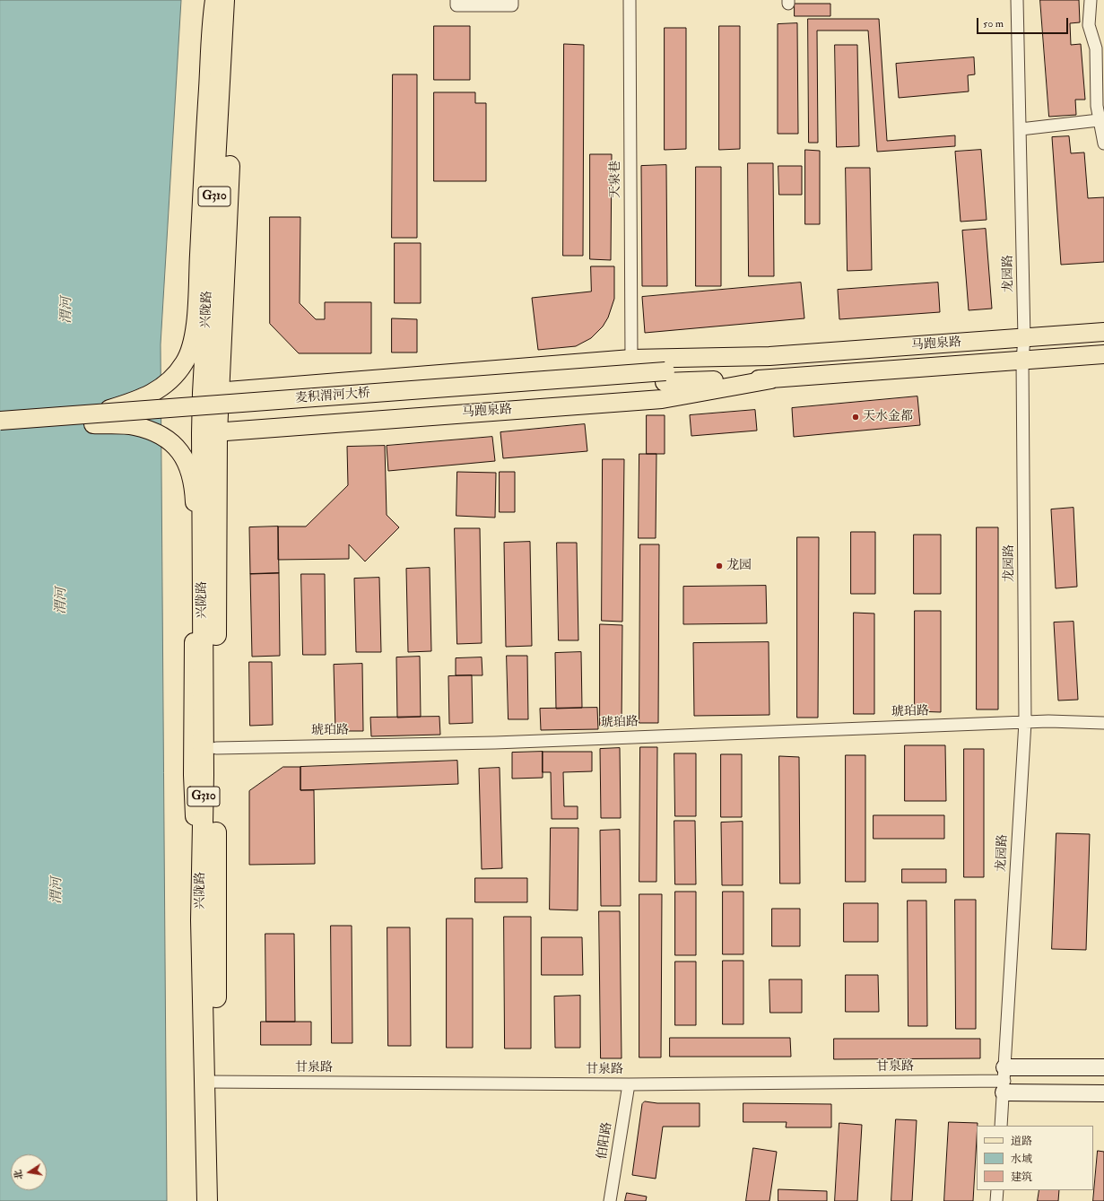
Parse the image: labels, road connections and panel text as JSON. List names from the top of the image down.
{
  "streets": {
    "highway": ["G310", "兴陇路"],
    "main road": ["马跑泉路", "麦积渭河大桥"],
    "street": [
      "天泉巷",
      "龙园路",
      "琥珀路",
      "甘泉路",
      "伯阳路"
    ]
  },
  "crossings": [
    ["天泉巷", "马跑泉路"],
    ["龙园路", "马跑泉路"],
    ["龙园路", "琥珀路"],
    ["龙园路", "甘泉路"],
    ["兴陇路", "马跑泉路"],
    ["兴陇路", "琥珀路"],
    ["兴陇路", "甘泉路"],
    ["马跑泉路", "麦积渭河大桥"],
    ["甘泉路", "伯阳路"]
  ],
  "water": ["渭河"],
  "places": ["天水金都", "龙园"],
  "legend": ["道路", "水域", "建筑"],
  "scale_bar": "50 m",
  "north": "left"
}
